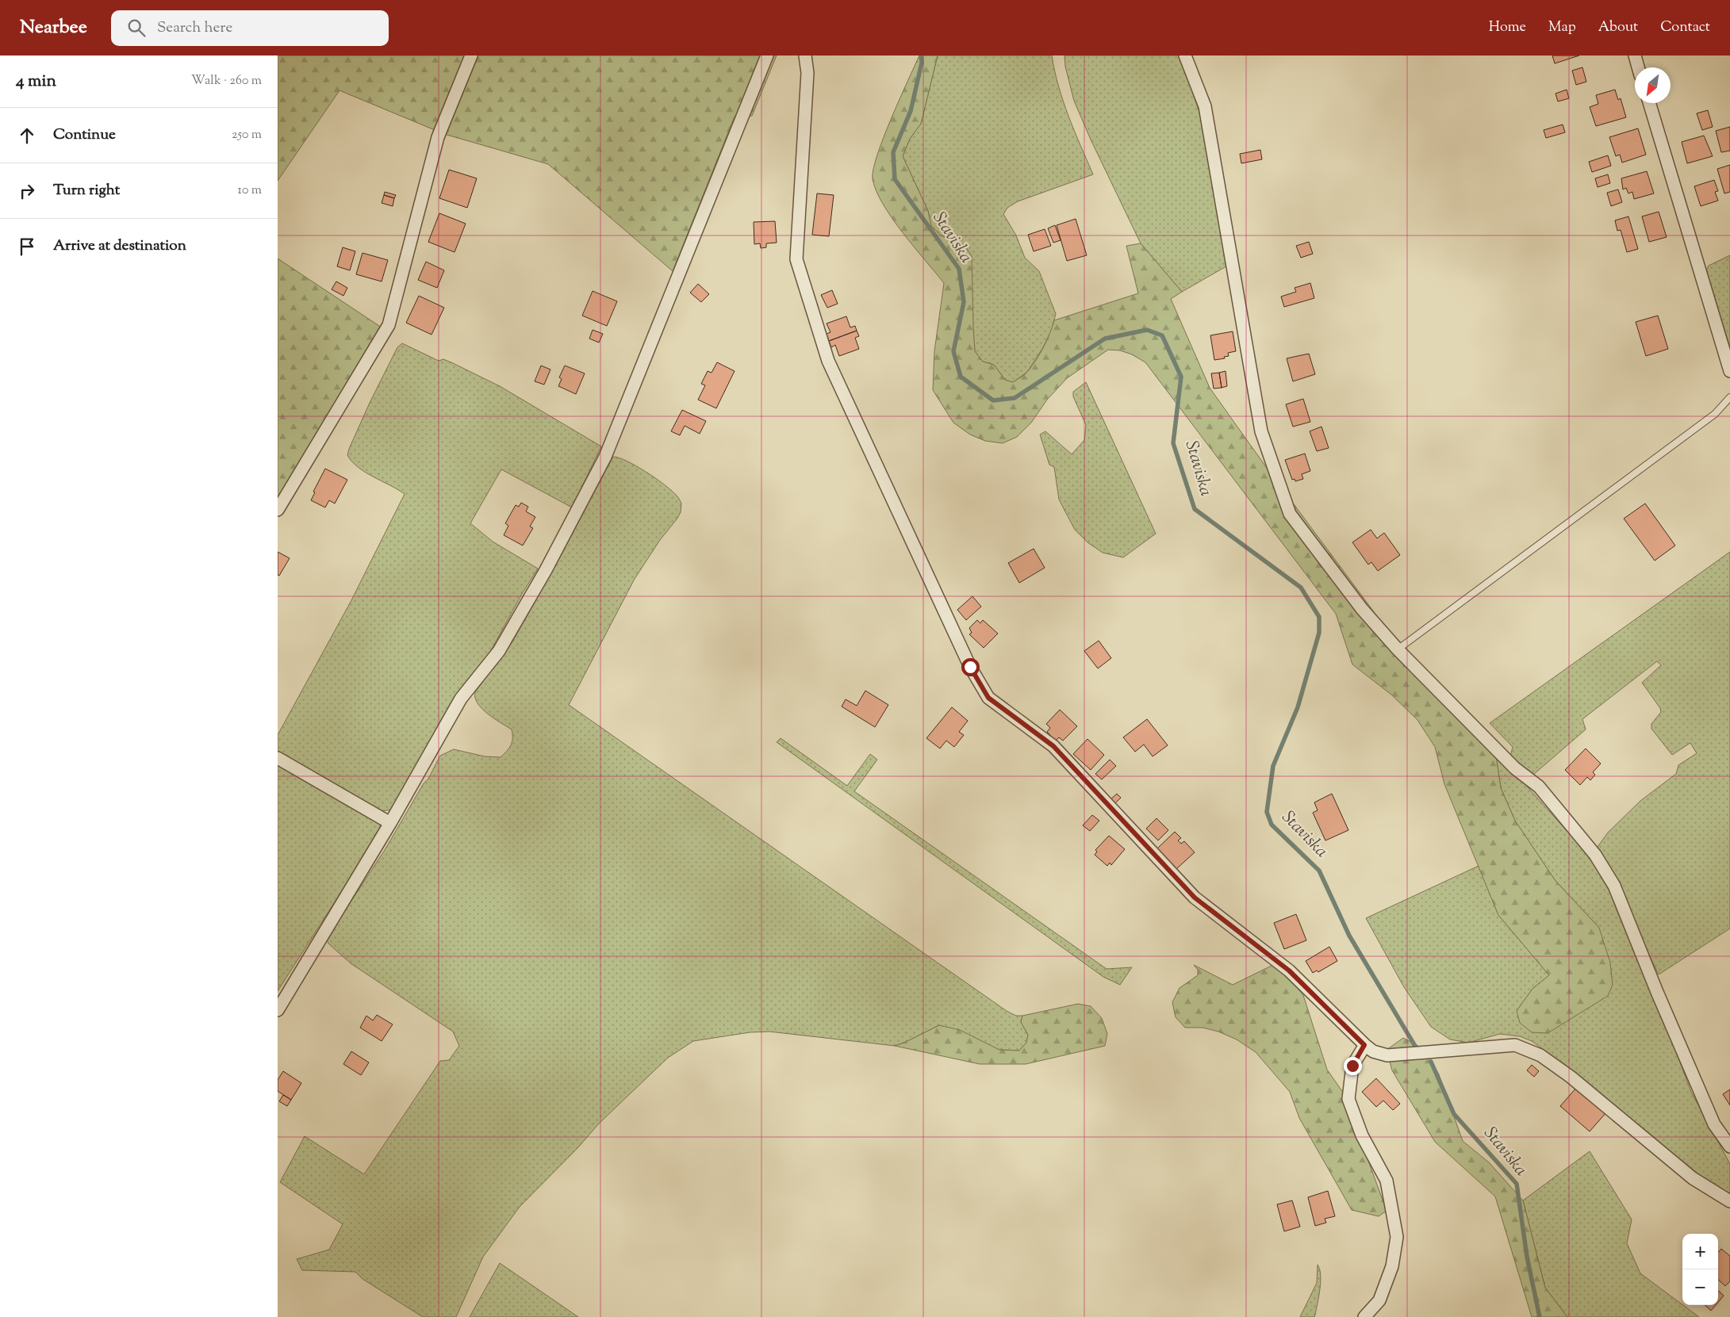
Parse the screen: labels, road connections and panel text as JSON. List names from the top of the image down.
{
  "water": ["Staviska"],
  "north": "bottom left",
  "page": {
    "header": "Nearbee",
    "search": "Search here",
    "nav": [
      "Home",
      "Map",
      "About",
      "Contact"
    ],
    "heading": ["4 min", "Walk · 260 m"],
    "list": [
      ["Continue", "250 m"],
      ["Turn right", "10 m"],
      "Arrive at destination"
    ],
    "map_buttons": ["+", "−"]
  }
}
